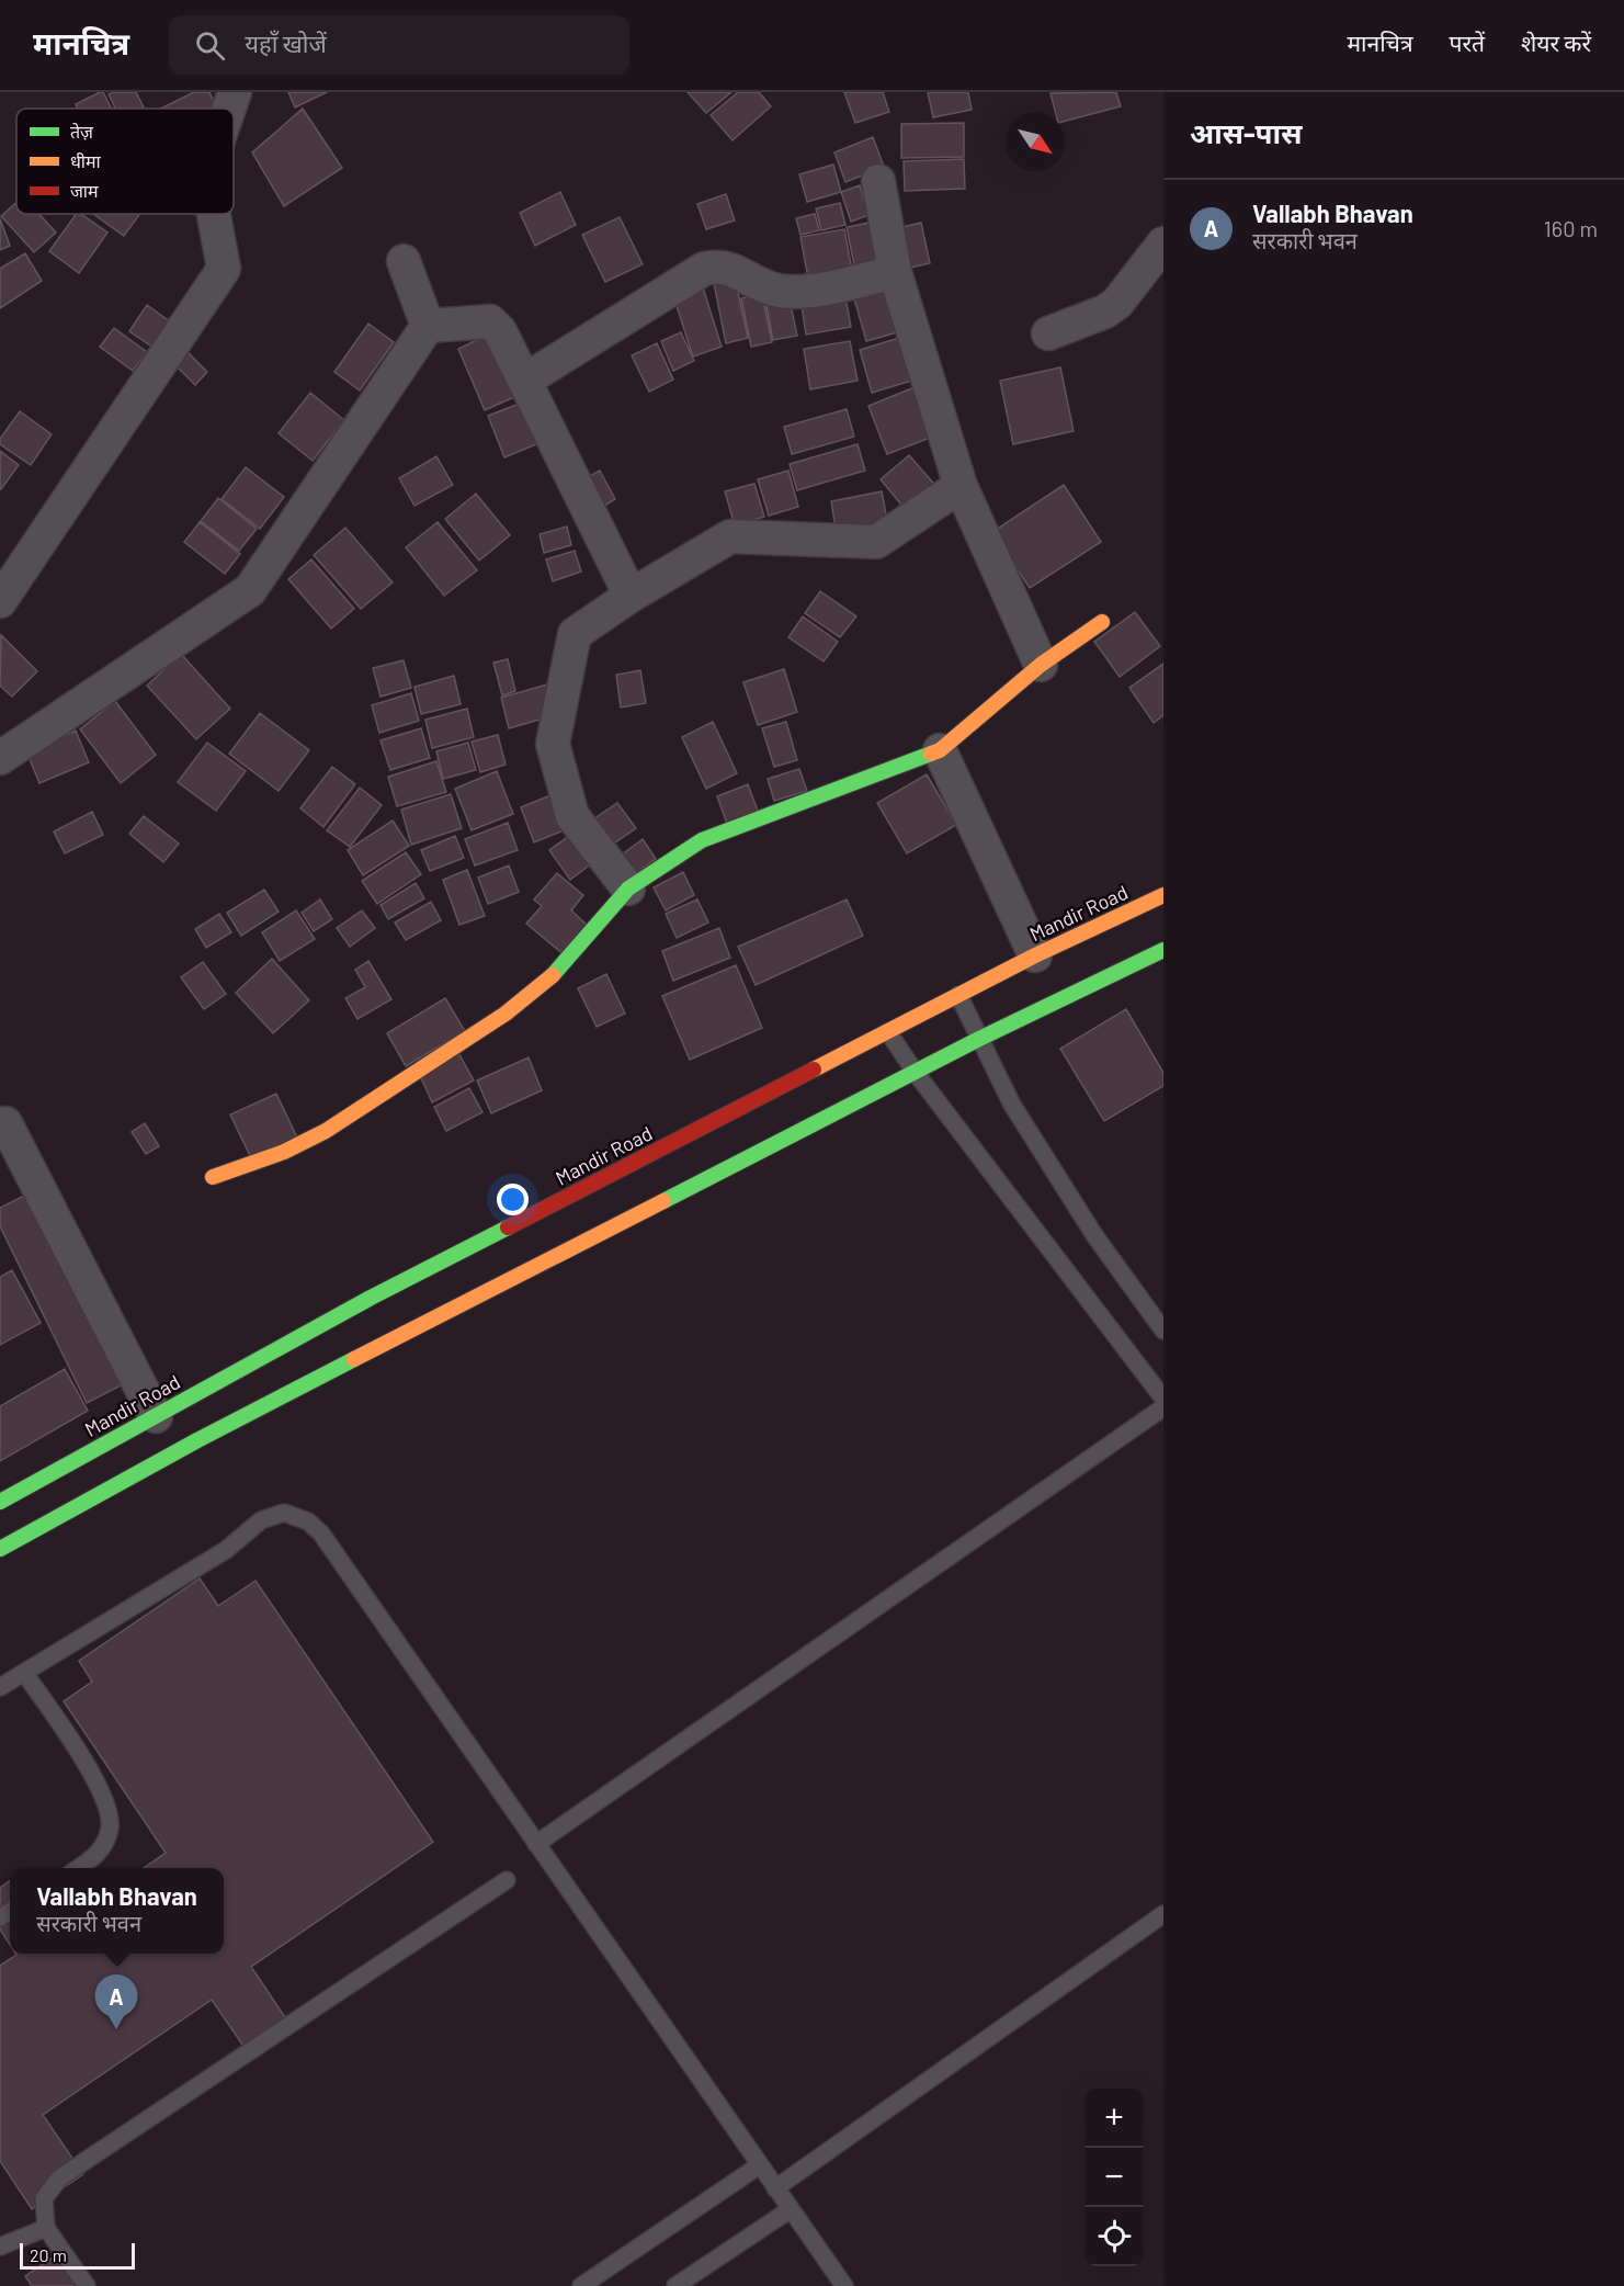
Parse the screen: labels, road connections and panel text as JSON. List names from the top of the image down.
{
  "streets": {
    "street": ["Mandir Road"]
  },
  "legend": ["तेज़", "धीमा", "जाम"],
  "scale_bar": "20 m",
  "north": "bottom right",
  "page": {
    "header": "मानचित्र",
    "search": "यहाँ खोजें",
    "nav": ["मानचित्र", "परतें", "शेयर करें"],
    "heading": "आस-पास",
    "list": [
      {
        "mark": "A",
        "name": "Vallabh Bhavan",
        "note": "सरकारी भवन",
        "value": "160 m"
      }
    ],
    "popup": ["Vallabh Bhavan", "सरकारी भवन"],
    "pins": "A",
    "map_buttons": ["+", "−"],
    "scale": "20 m"
  }
}
